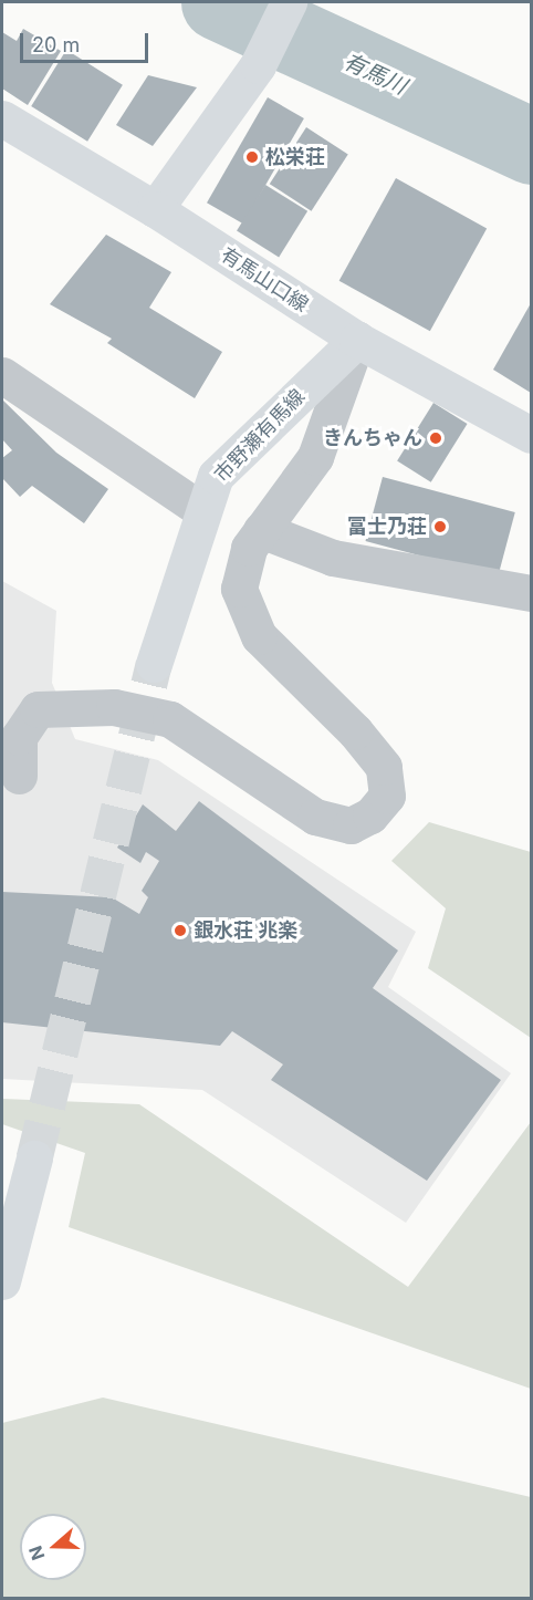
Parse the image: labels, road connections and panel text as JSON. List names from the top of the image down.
{
  "streets": {
    "main road": ["有馬山口線", "市野瀬有馬線"]
  },
  "crossings": [
    ["有馬山口線", "市野瀬有馬線"]
  ],
  "water": ["有馬川"],
  "places": [
    "松栄荘",
    "きんちゃん",
    "冨士乃荘",
    "銀水荘 兆楽"
  ],
  "scale_bar": "20 m",
  "north": "left"
}
